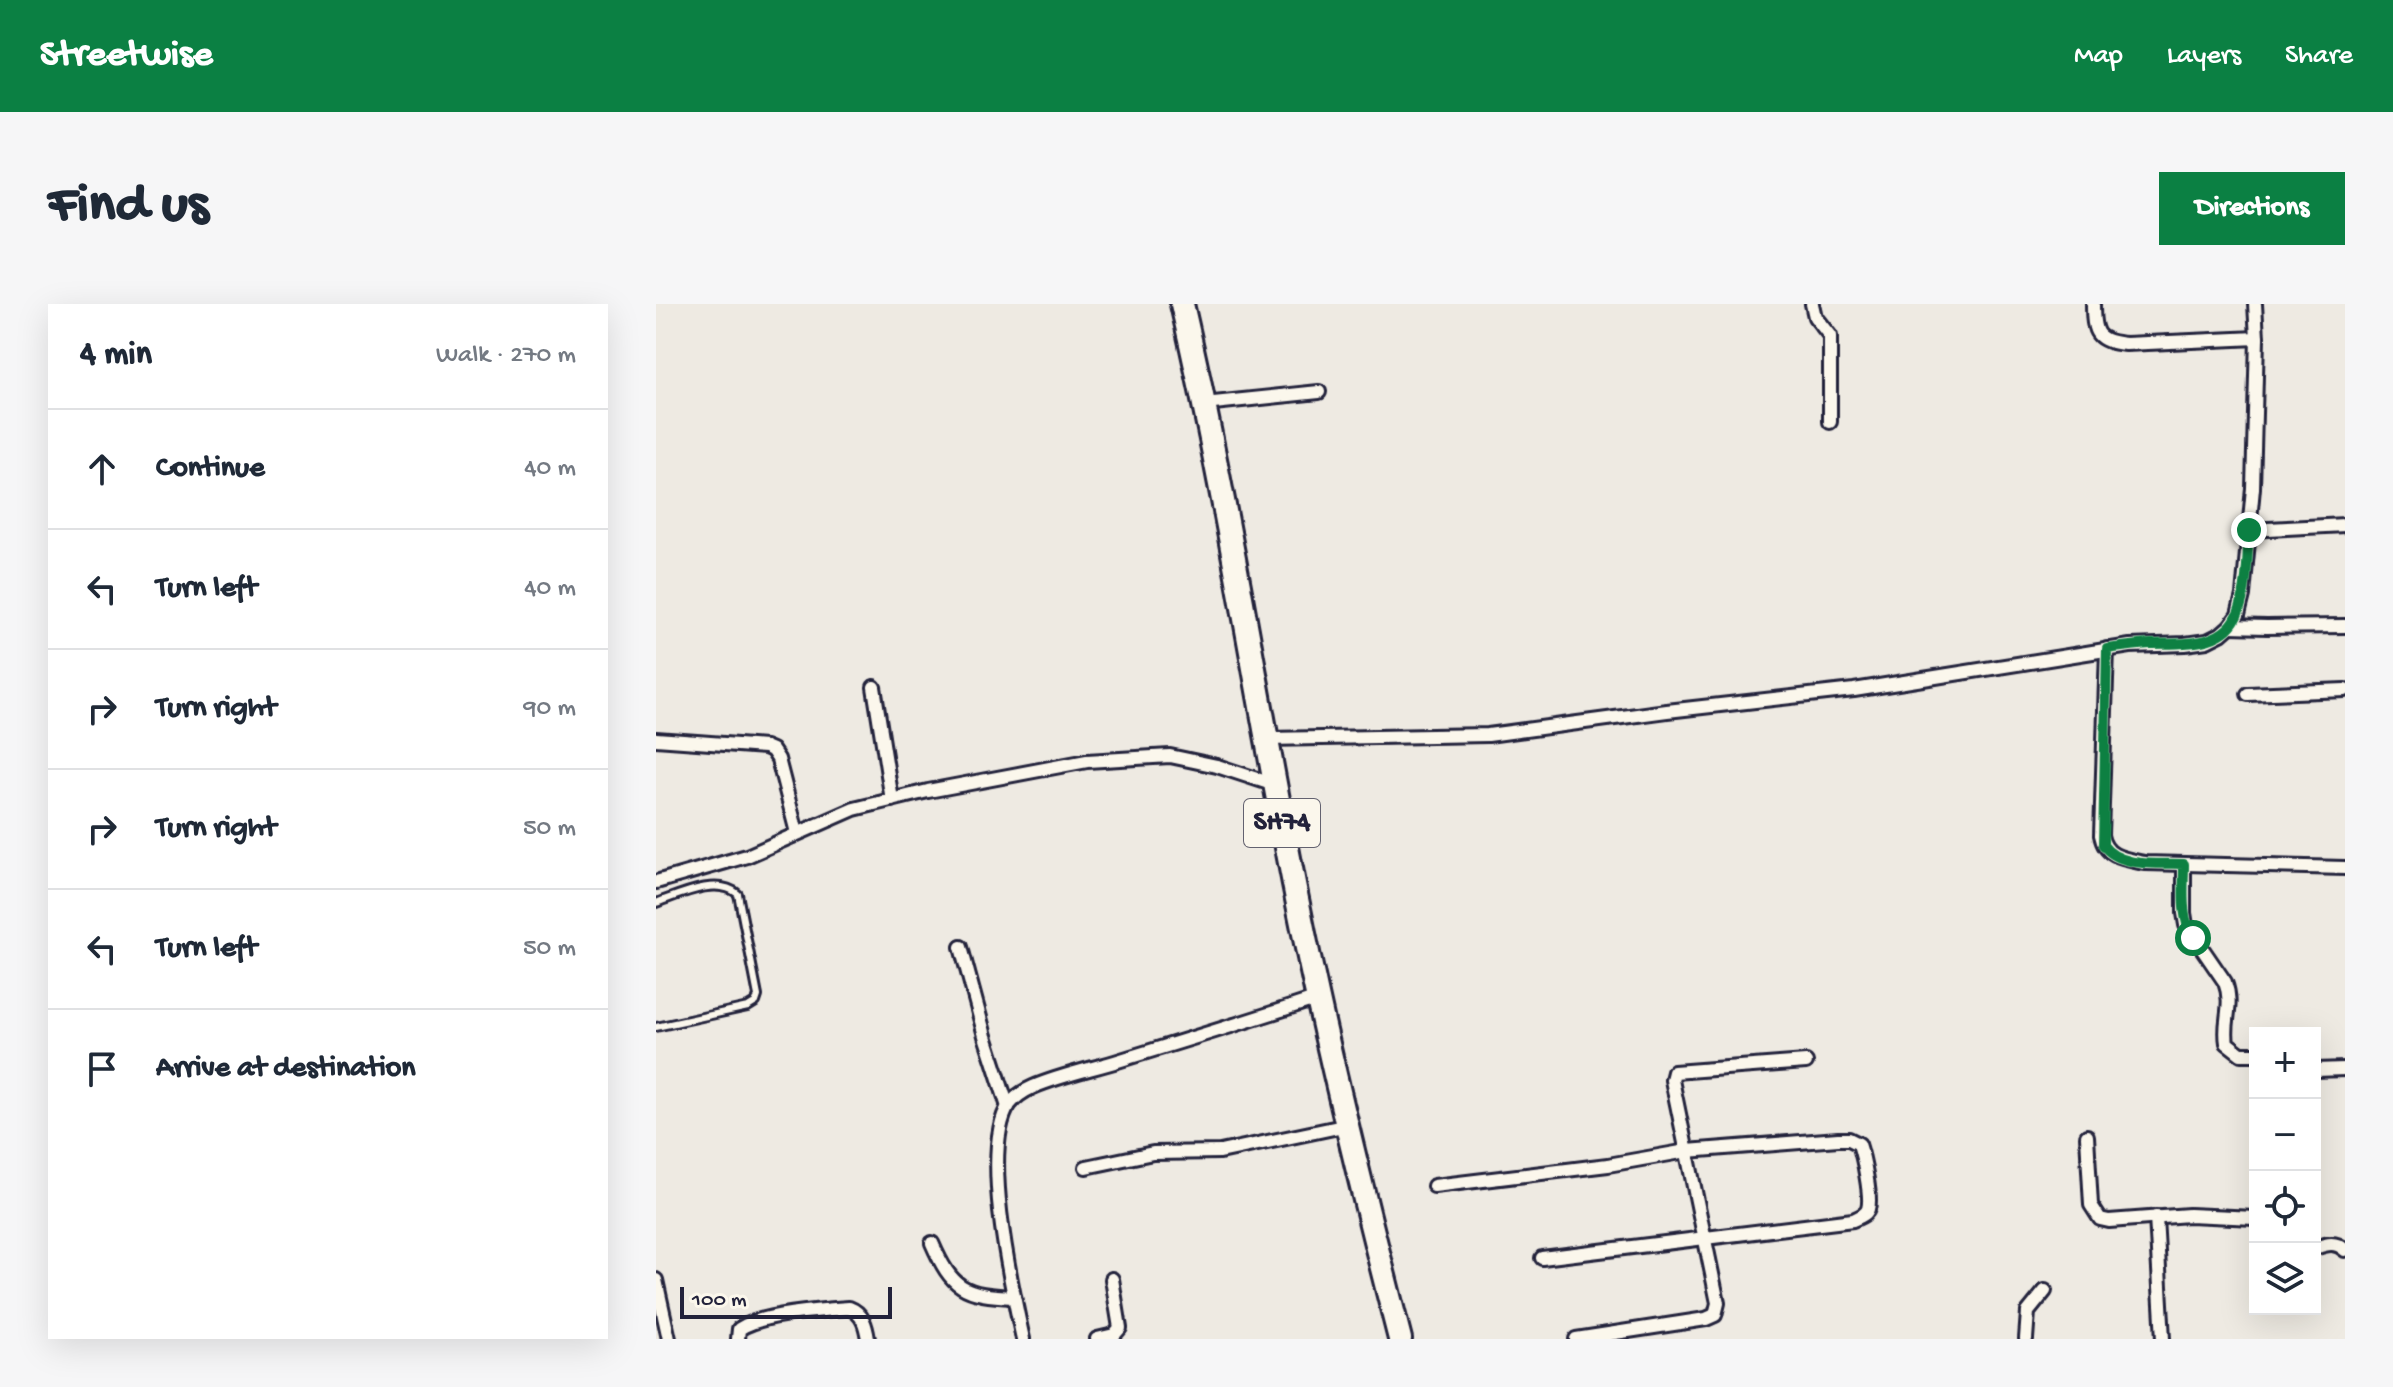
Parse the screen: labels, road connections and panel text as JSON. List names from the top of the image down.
{
  "streets": {
    "highway": ["SH74"]
  },
  "scale_bar": "100 m",
  "page": {
    "header": "Streetwise",
    "nav": ["Map", "Layers", "Share"],
    "buttons": "Directions",
    "title": "Find us",
    "heading": ["4 min", "Walk · 270 m"],
    "list": [
      ["Continue", "40 m"],
      ["Turn left", "40 m"],
      ["Turn right", "90 m"],
      ["Turn right", "50 m"],
      ["Turn left", "50 m"],
      "Arrive at destination"
    ],
    "map_buttons": ["+", "−"],
    "scale": "100 m"
  }
}
